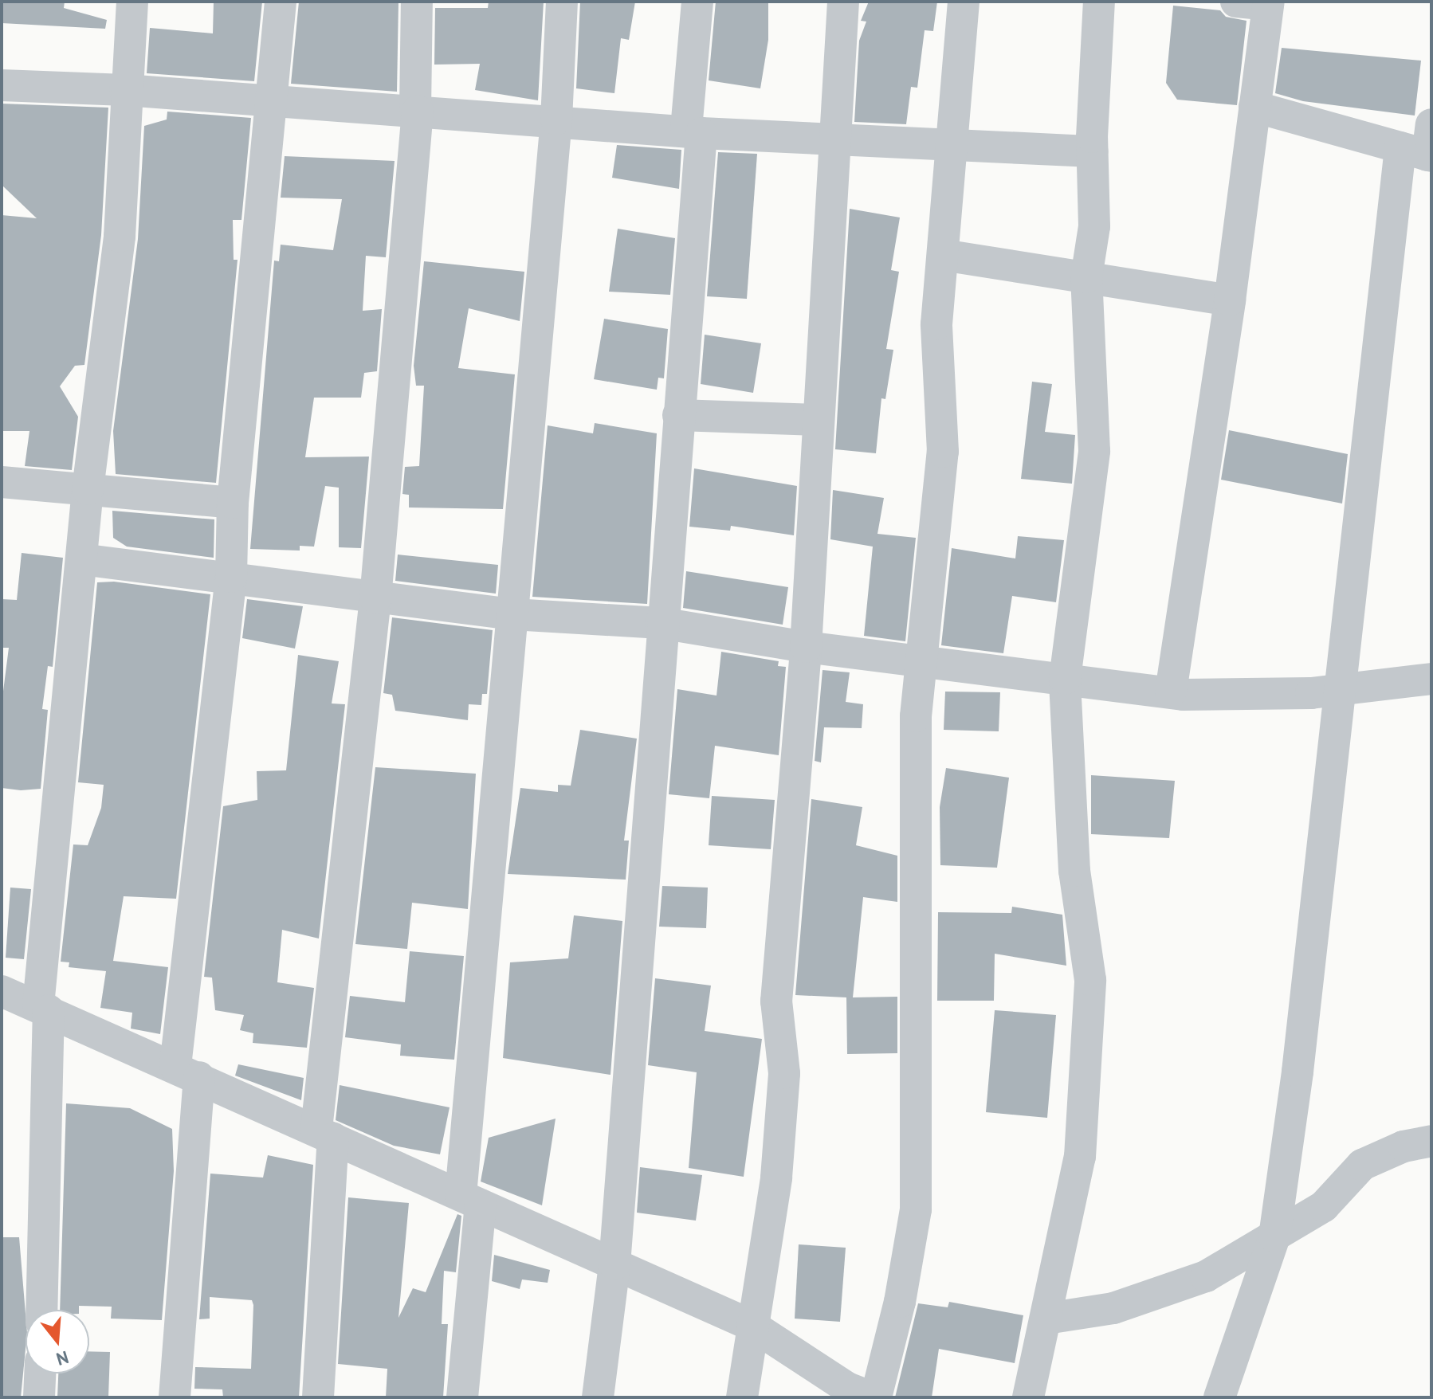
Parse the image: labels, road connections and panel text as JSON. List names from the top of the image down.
{
  "north": "bottom"
}
